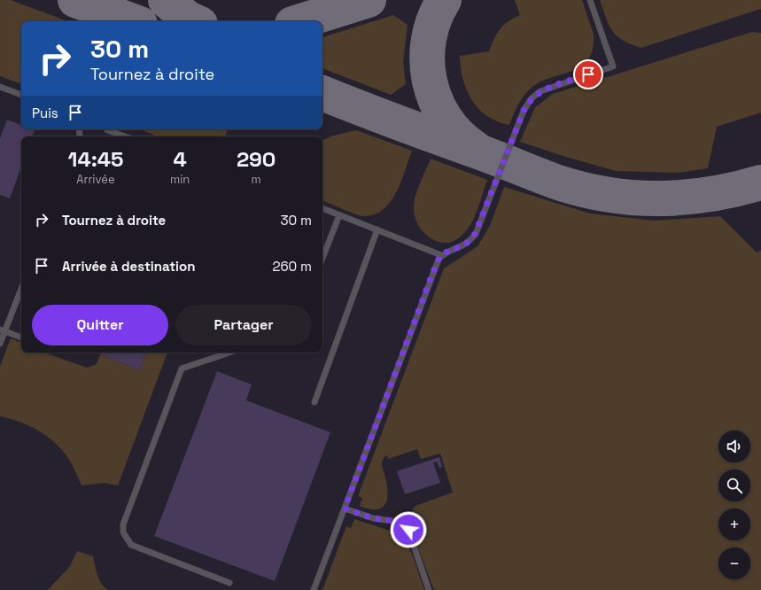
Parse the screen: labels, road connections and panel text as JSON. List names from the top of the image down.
{
  "page": {
    "turn": ["30 m", "Tournez à droite"],
    "then": "Puis",
    "eta": [
      "14:45",
      "Arrivée",
      "4",
      "min",
      "290",
      "m"
    ],
    "list": [
      {
        "name": "Tournez à droite",
        "value": "30 m"
      },
      {
        "name": "Arrivée à destination",
        "value": "260 m"
      }
    ],
    "buttons": ["Quitter", "Partager"],
    "map_buttons": ["+", "−"]
  }
}
